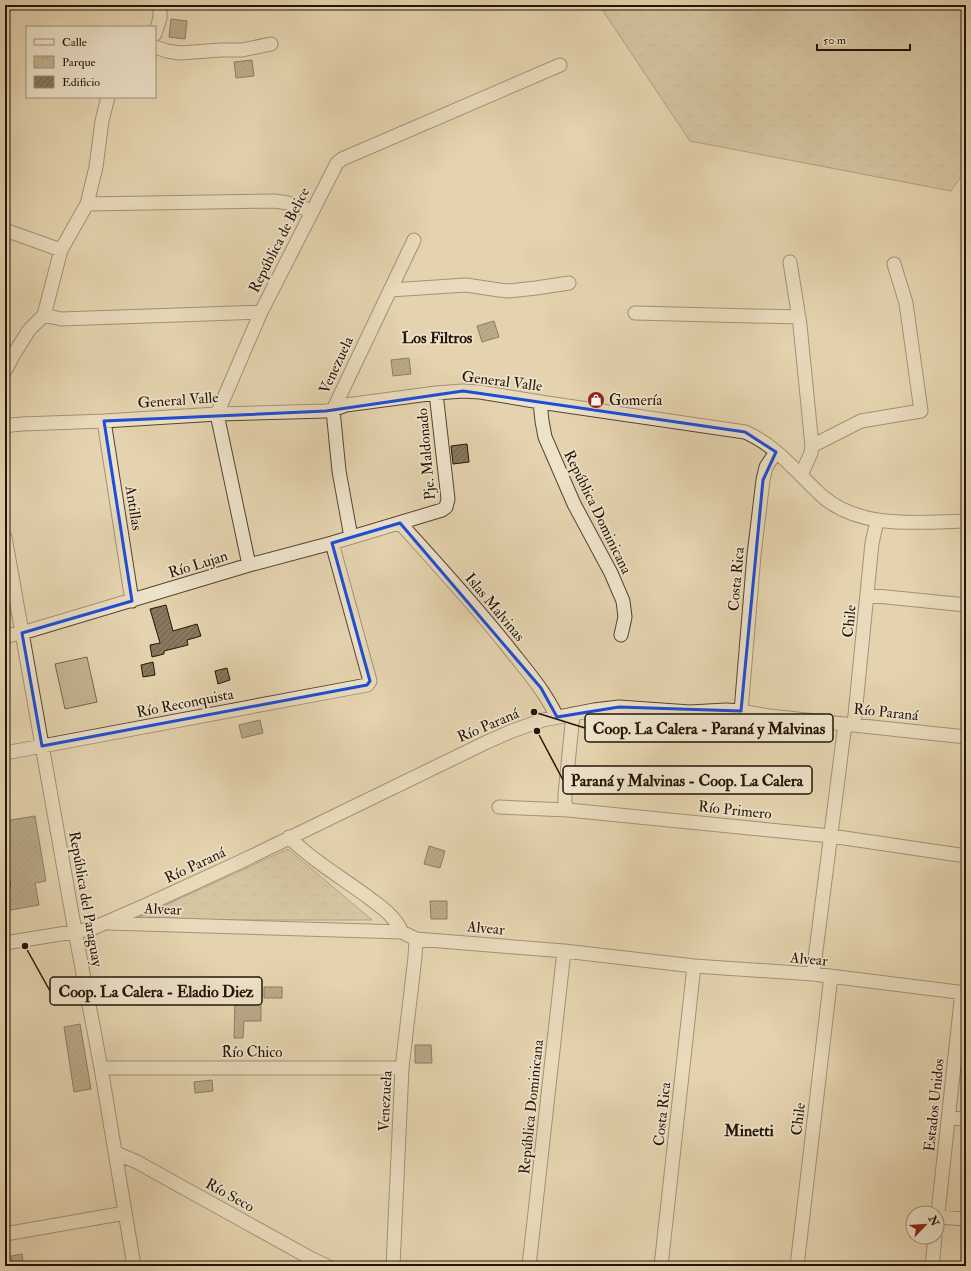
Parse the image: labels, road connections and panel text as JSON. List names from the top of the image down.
{
  "streets": {
    "street": [
      "República de Belice",
      "Venezuela",
      "General Valle",
      "Pje. Maldonado",
      "Antillas",
      "República Dominicana",
      "Río Lujan",
      "Costa Rica",
      "Islas Malvinas",
      "Chile",
      "Río Reconquista",
      "Río Paraná",
      "Río Primero",
      "República del Paraguay",
      "Alvear",
      "Río Chico",
      "Estados Unidos",
      "Río Seco"
    ]
  },
  "crossings": [
    ["República de Belice", "General Valle"],
    ["Venezuela", "General Valle"],
    ["Venezuela", "Río Lujan"],
    ["Venezuela", "Alvear"],
    ["Venezuela", "Río Chico"],
    ["General Valle", "Pje. Maldonado"],
    ["General Valle", "Antillas"],
    ["General Valle", "República Dominicana"],
    ["General Valle", "Costa Rica"],
    ["General Valle", "Chile"],
    ["Pje. Maldonado", "Río Lujan"],
    ["Antillas", "Río Lujan"],
    ["República Dominicana", "Alvear"],
    ["Río Lujan", "Islas Malvinas"],
    ["Río Lujan", "Río Reconquista"],
    ["Río Lujan", "República del Paraguay"],
    ["Costa Rica", "Río Paraná"],
    ["Costa Rica", "Alvear"],
    ["Islas Malvinas", "Río Paraná"],
    ["Chile", "Río Paraná"],
    ["Chile", "Río Primero"],
    ["Chile", "Alvear"],
    ["Río Reconquista", "República del Paraguay"],
    ["Río Paraná", "Alvear"],
    ["República del Paraguay", "Alvear"],
    ["República del Paraguay", "Río Chico"],
    ["República del Paraguay", "Río Seco"],
    ["Alvear", "Estados Unidos"]
  ],
  "districts": ["Los Filtros", "Minetti"],
  "places": {
    "shop": ["Gomería"],
    "other": ["Coop. La Calera - Paraná y Malvinas", "Paraná y Malvinas - Coop. La Calera", "Coop. La Calera - Eladio Diez"]
  },
  "legend": ["Calle", "Parque", "Edificio"],
  "scale_bar": "50 m",
  "north": "top right"
}
